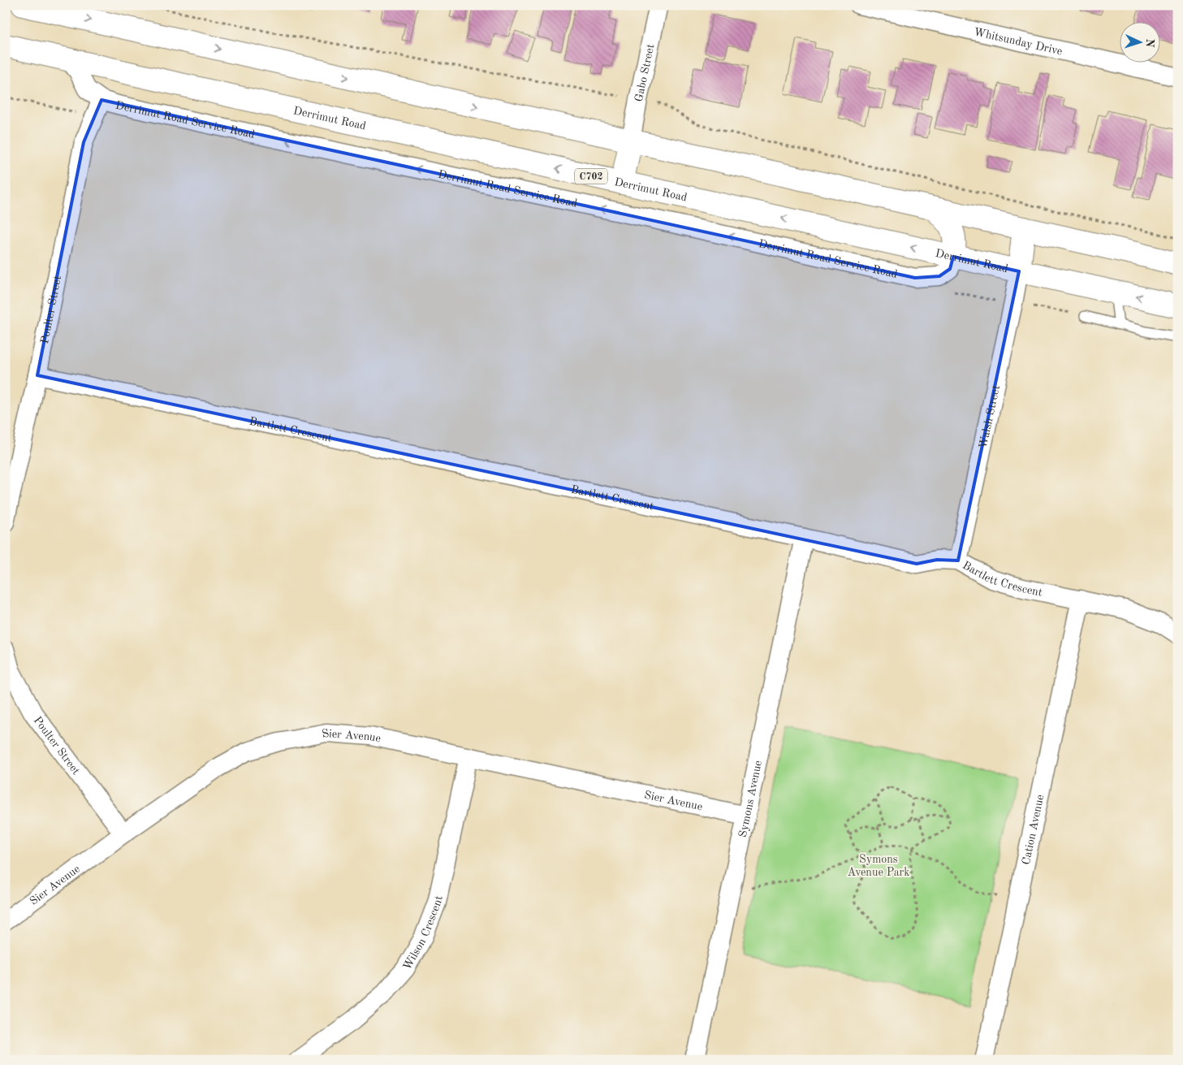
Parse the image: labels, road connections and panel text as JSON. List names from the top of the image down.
{
  "streets": {
    "highway": ["Derrimut Road", "C702"],
    "street": [
      "Whitsunday Drive",
      "Gabo Street",
      "Derrimut Road Service Road",
      "Poulter Street",
      "Walsh Street",
      "Bartlett Crescent",
      "Sier Avenue",
      "Symons Avenue",
      "Cation Avenue",
      "Wilson Crescent"
    ]
  },
  "crossings": [
    ["Derrimut Road", "Derrimut Road Service Road"],
    ["Derrimut Road", "Walsh Street"],
    ["Derrimut Road Service Road", "Poulter Street"],
    ["Poulter Street", "Bartlett Crescent"],
    ["Poulter Street", "Sier Avenue"],
    ["Walsh Street", "Bartlett Crescent"],
    ["Bartlett Crescent", "Symons Avenue"],
    ["Bartlett Crescent", "Cation Avenue"],
    ["Sier Avenue", "Symons Avenue"],
    ["Sier Avenue", "Wilson Crescent"]
  ],
  "one_way": ["Derrimut Road Service Road"],
  "parks": ["Symons Avenue Park"],
  "north": "right"
}
